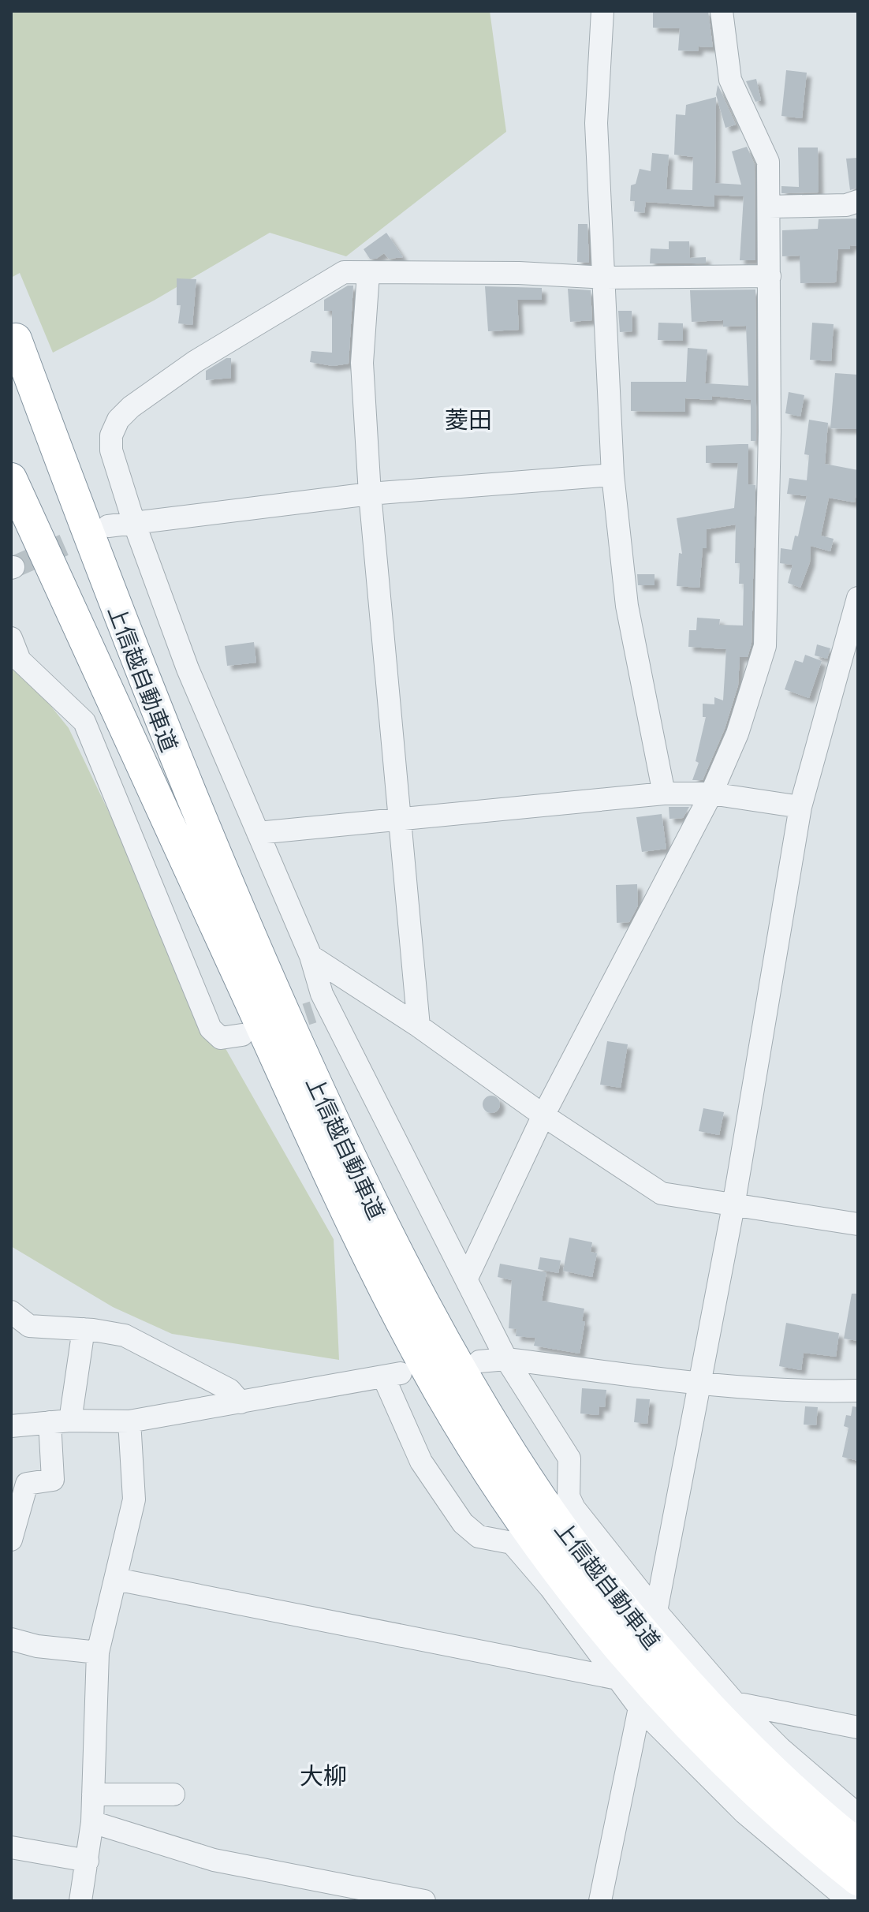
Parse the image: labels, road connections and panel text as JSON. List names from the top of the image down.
{
  "streets": {
    "highway": ["上信越自動車道"]
  },
  "districts": ["菱田", "大柳"]
}
